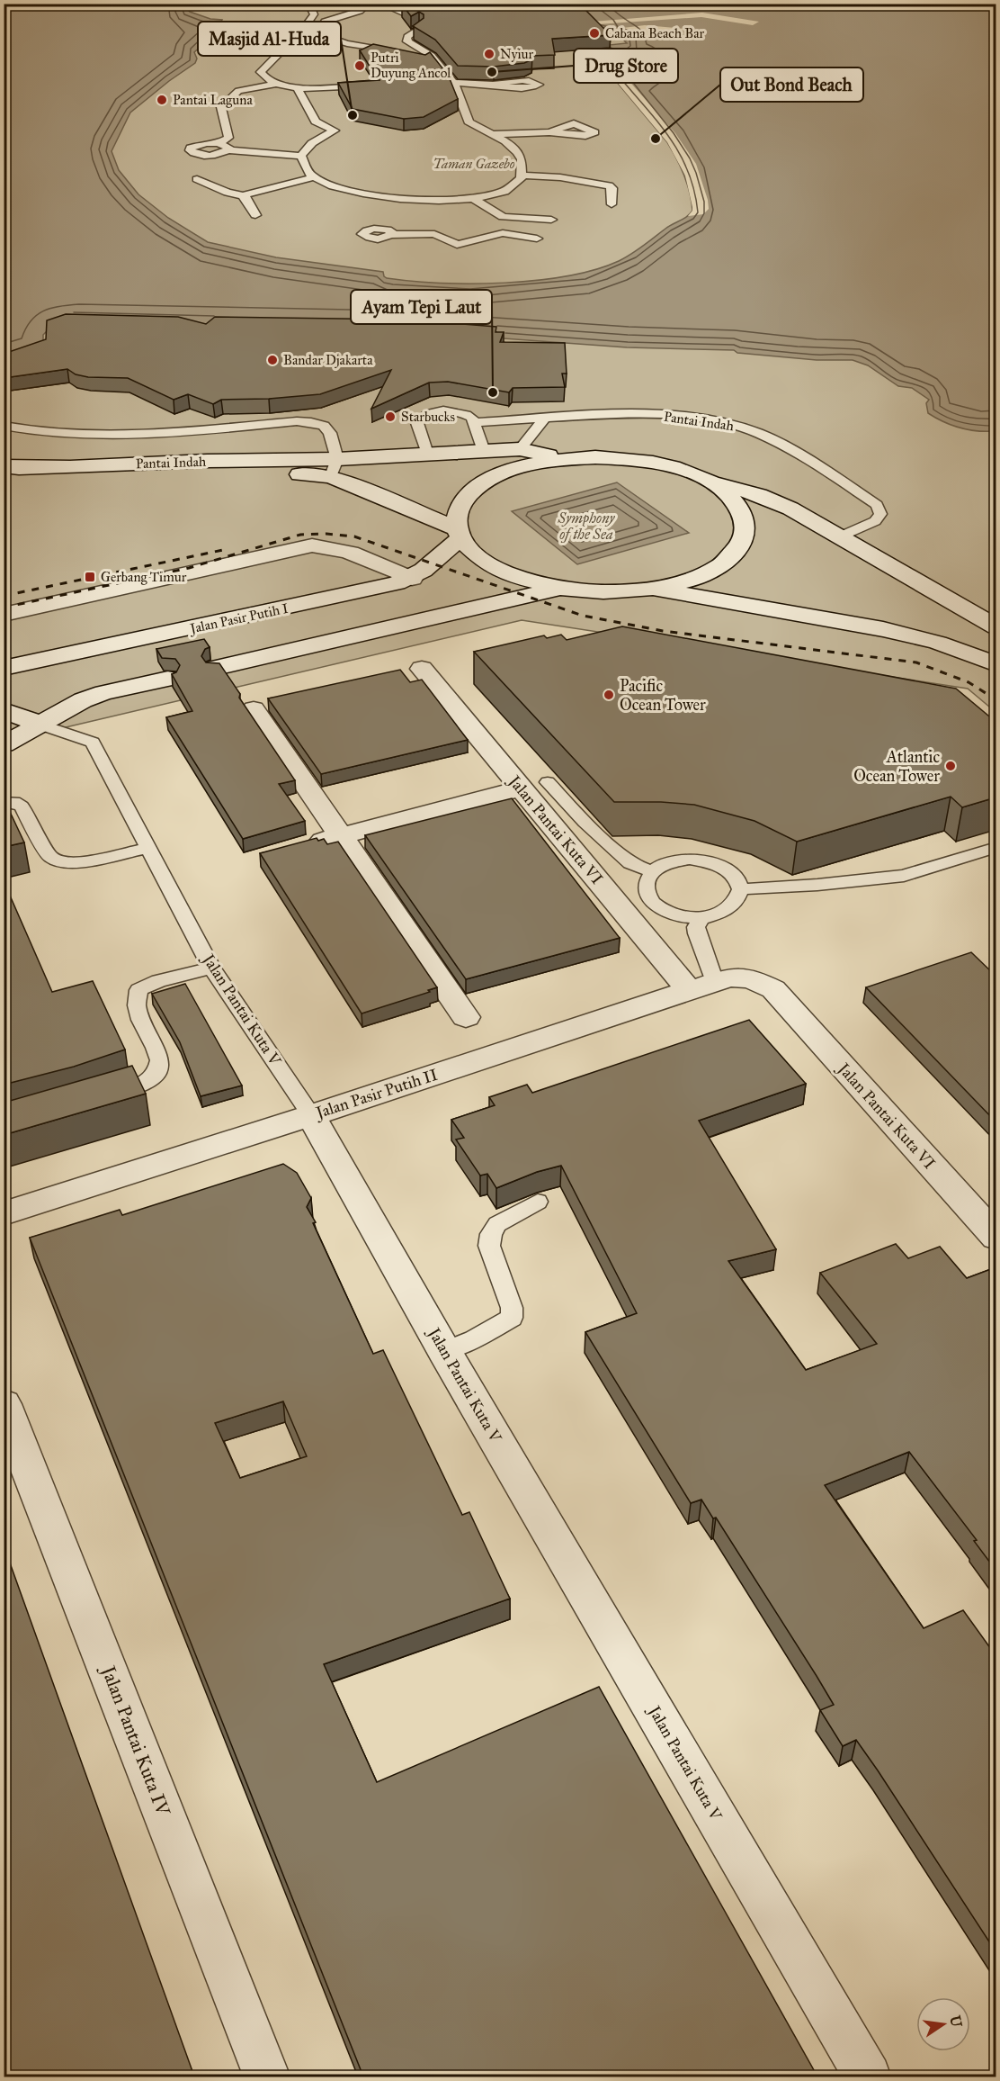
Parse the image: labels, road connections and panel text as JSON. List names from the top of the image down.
{
  "streets": {
    "street": [
      "Pantai Indah",
      "Jalan Pasir Putih I",
      "Jalan Pantai Kuta VI",
      "Jalan Pantai Kuta V",
      "Jalan Pasir Putih II",
      "Jalan Pantai Kuta IV"
    ]
  },
  "crossings": [
    ["Pantai Indah", "Jalan Pasir Putih I"],
    ["Jalan Pantai Kuta VI", "Jalan Pasir Putih II"],
    ["Jalan Pantai Kuta V", "Jalan Pasir Putih II"]
  ],
  "water": ["Symphony of the Sea"],
  "parks": ["Taman Gazebo"],
  "places": {
    "other": [
      "Cabana Beach Bar",
      "Nyiur",
      "Putri Duyung Ancol",
      "Drug Store",
      "Pantai Laguna",
      "Masjid Al-Huda",
      "Out Bond Beach",
      "Bandar Djakarta",
      "Ayam Tepi Laut",
      "Starbucks",
      "Pacific Ocean Tower",
      "Atlantic Ocean Tower"
    ],
    "transit": ["Gerbang Timur"]
  },
  "north": "right"
}
